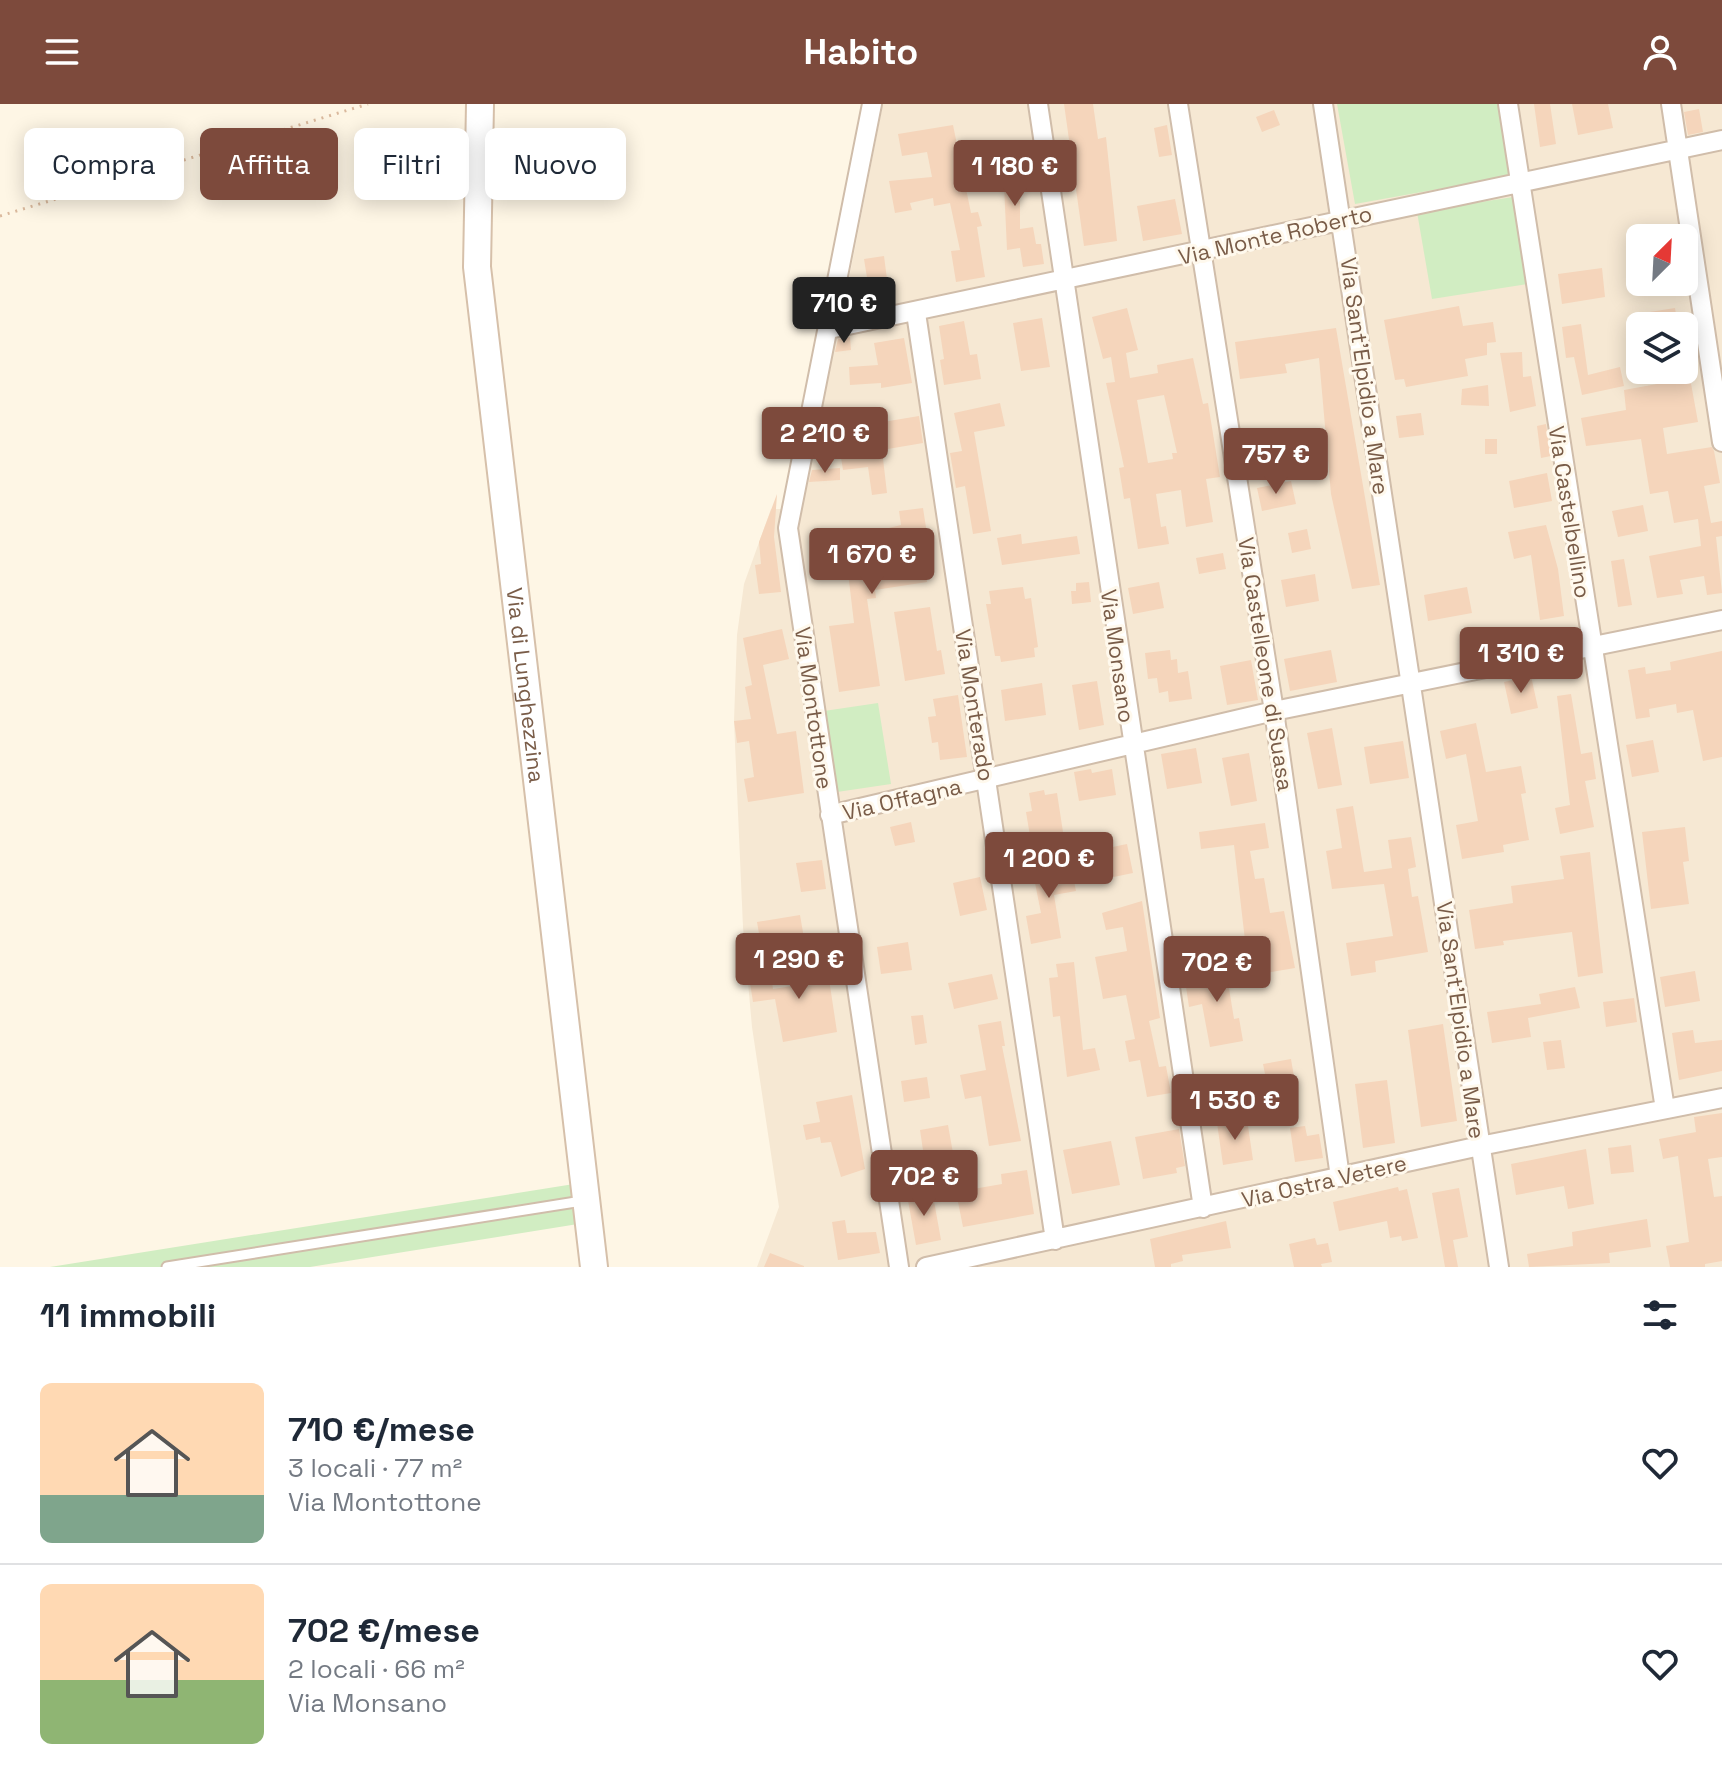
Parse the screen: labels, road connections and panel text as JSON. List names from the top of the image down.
{
  "streets": {
    "street": [
      "Via Monte Roberto",
      "Via Sant'Elpidio a Mare",
      "Via Castelbellino",
      "Via Monsano",
      "Via Castelleone di Suasa",
      "Via di Lunghezzina",
      "Via Monterado",
      "Via Montottone",
      "Via Offagna",
      "Via Ostra Vetere"
    ]
  },
  "crossings": [
    ["Via Monte Roberto", "Via Sant'Elpidio a Mare"],
    ["Via Monte Roberto", "Via Castelbellino"],
    ["Via Monte Roberto", "Via Monsano"],
    ["Via Monte Roberto", "Via Castelleone di Suasa"],
    ["Via Monte Roberto", "Via Monterado"],
    ["Via Monte Roberto", "Via Montottone"],
    ["Via Sant'Elpidio a Mare", "Via Offagna"],
    ["Via Sant'Elpidio a Mare", "Via Ostra Vetere"],
    ["Via Castelbellino", "Via Offagna"],
    ["Via Castelbellino", "Via Ostra Vetere"],
    ["Via Monsano", "Via Offagna"],
    ["Via Monsano", "Via Ostra Vetere"],
    ["Via Castelleone di Suasa", "Via Offagna"],
    ["Via Castelleone di Suasa", "Via Ostra Vetere"],
    ["Via Monterado", "Via Offagna"],
    ["Via Monterado", "Via Ostra Vetere"],
    ["Via Montottone", "Via Offagna"]
  ],
  "north": "top right",
  "page": {
    "header": "Habito",
    "chip": [
      "Compra",
      "Affitta",
      "Filtri",
      "Nuovo"
    ],
    "price": [
      "1 180 €",
      "710 €",
      "2 210 €",
      "757 €",
      "1 670 €",
      "1 310 €",
      "1 200 €",
      "1 290 €",
      "702 €",
      "1 530 €",
      "702 €"
    ],
    "heading": "11 immobili",
    "list": [
      {
        "name": "710 €/mese",
        "note": "3 locali · 77 m² · Via Montottone"
      },
      {
        "name": "702 €/mese",
        "note": "2 locali · 66 m² · Via Monsano"
      }
    ]
  }
}
